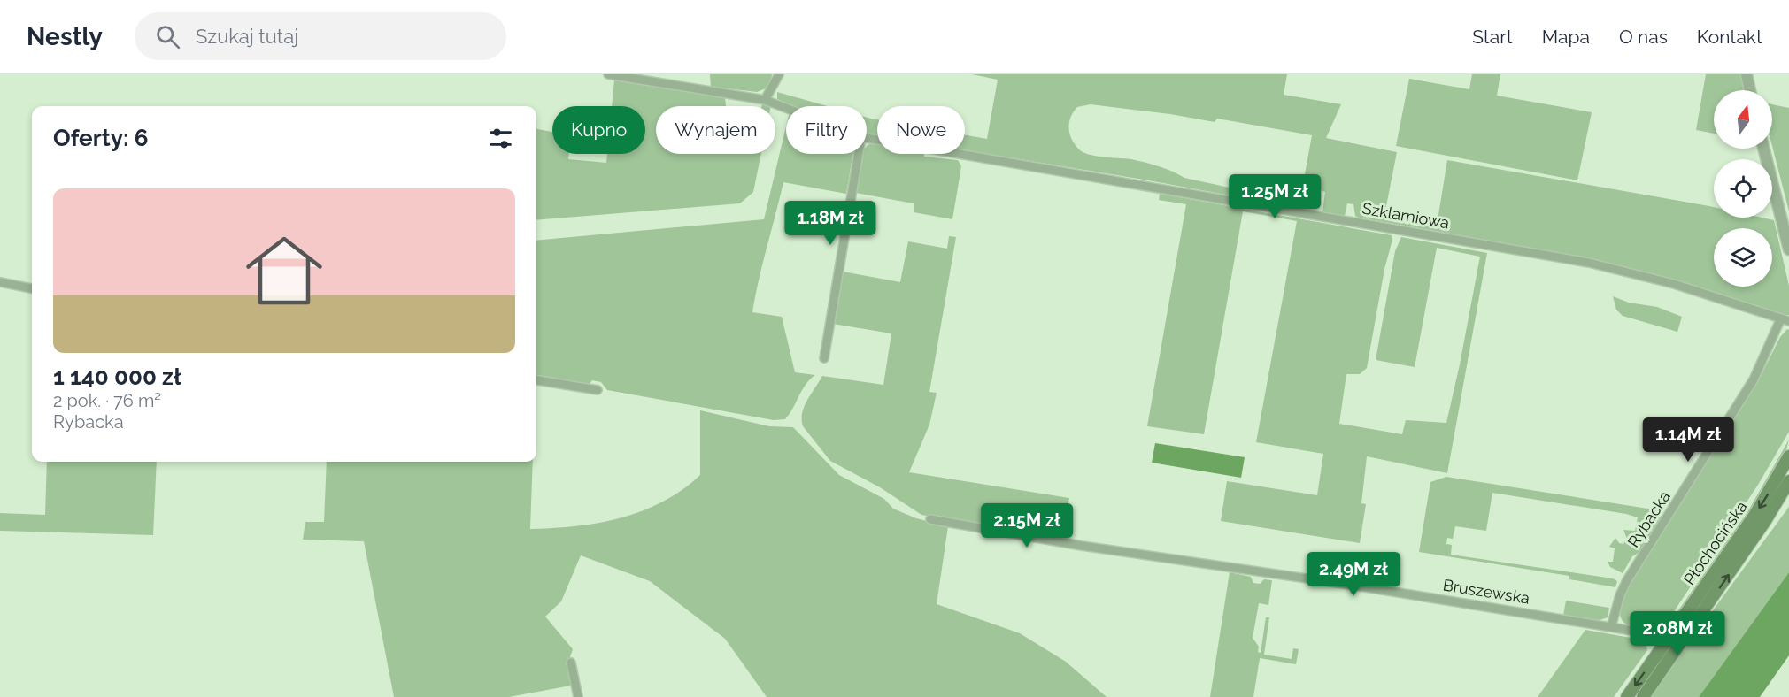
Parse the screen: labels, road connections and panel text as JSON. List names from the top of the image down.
{
  "streets": {
    "main road": ["Płochocińska"],
    "street": ["Szklarniowa", "Rybacka", "Bruszewska"]
  },
  "crossings": [
    ["Szklarniowa", "Rybacka"],
    ["Rybacka", "Bruszewska"],
    ["Płochocińska", "Bruszewska"]
  ],
  "north": "top",
  "page": {
    "header": "Nestly",
    "search": "Szukaj tutaj",
    "nav": [
      "Start",
      "Mapa",
      "O nas",
      "Kontakt"
    ],
    "chip": [
      "Kupno",
      "Wynajem",
      "Filtry",
      "Nowe"
    ],
    "heading": "Oferty: 6",
    "list": [
      {
        "name": "1 140 000 zł",
        "note": "2 pok. · 76 m² · Rybacka"
      }
    ],
    "price": [
      "1.25M zł",
      "1.18M zł",
      "1.14M zł",
      "2.15M zł",
      "2.49M zł",
      "2.08M zł"
    ]
  }
}
